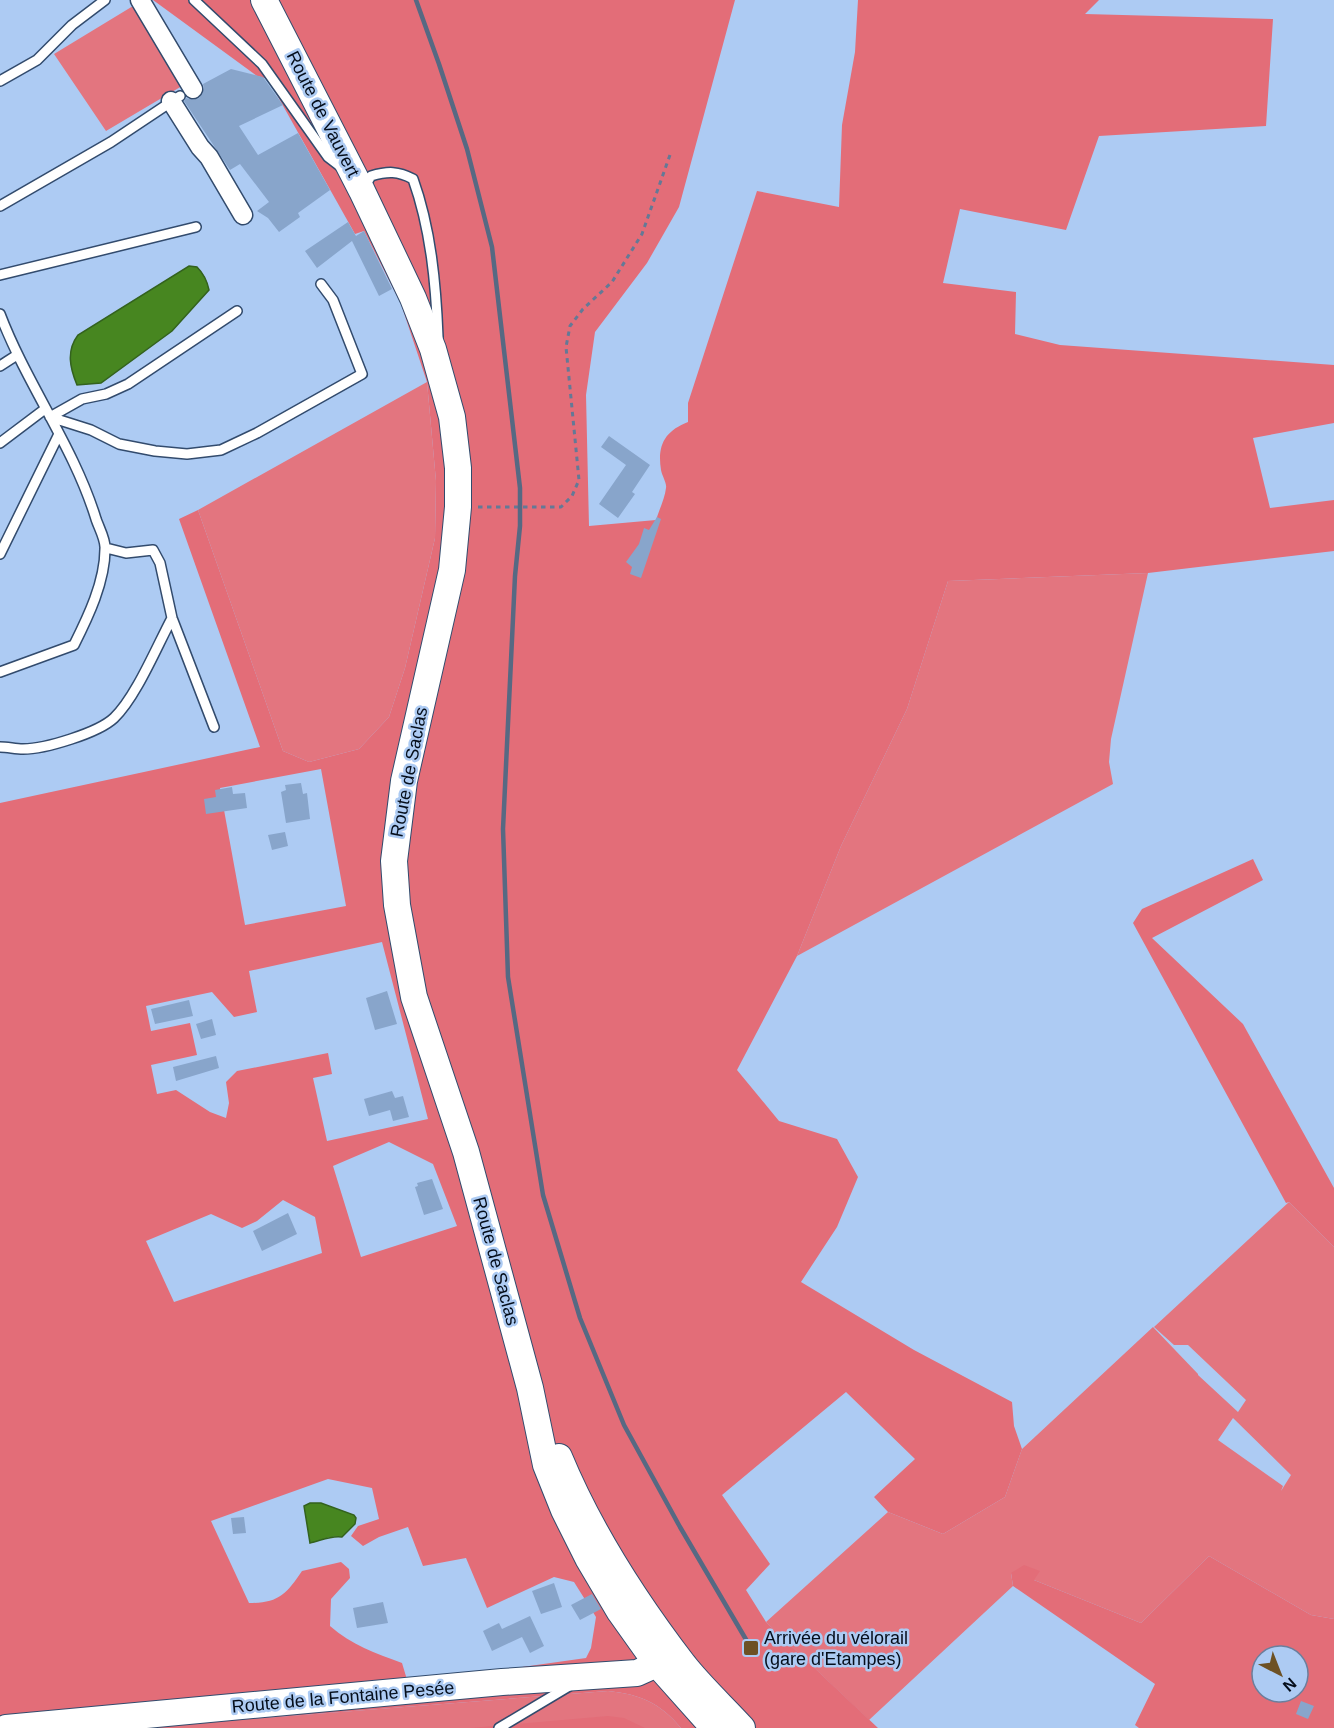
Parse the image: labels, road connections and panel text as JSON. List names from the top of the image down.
{
  "streets": {
    "main road": ["Route de Vauvert", "Route de Saclas", "Route de la Fontaine Pesée"]
  },
  "crossings": [
    ["Route de Vauvert", "Route de Saclas"],
    ["Route de Saclas", "Route de la Fontaine Pesée"]
  ],
  "places": {
    "transit": ["Arrivée du vélorail (gare d'Etampes)"]
  },
  "north": "bottom right"
}
